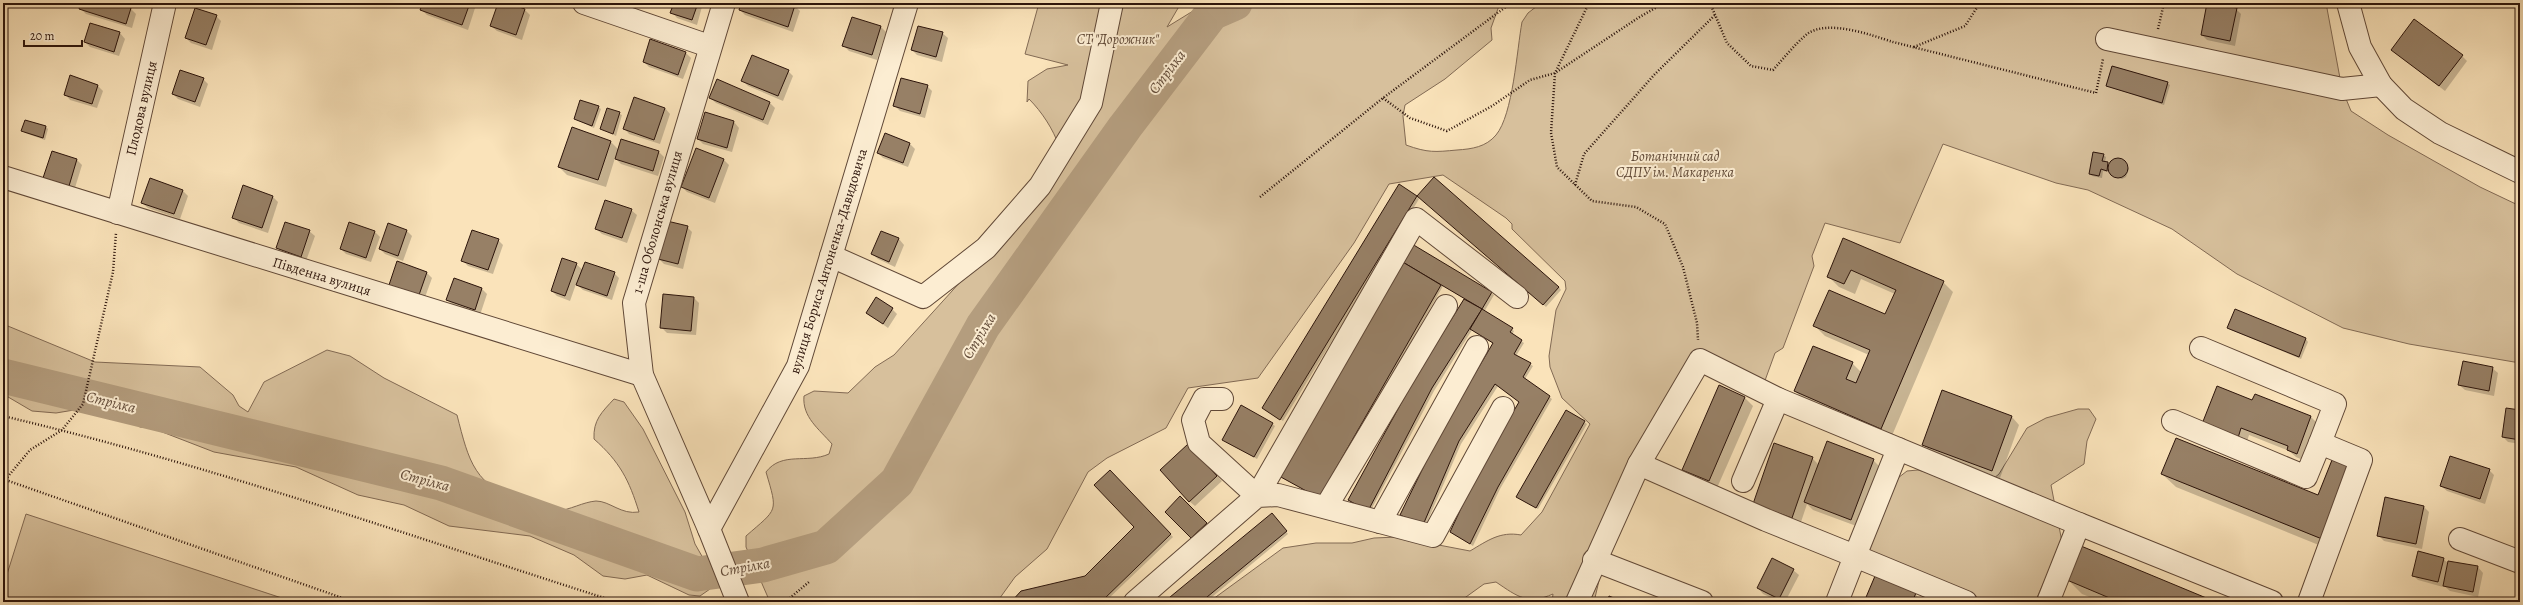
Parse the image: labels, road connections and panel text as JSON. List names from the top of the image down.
{
  "streets": {
    "street": [
      "Плодова вулиця",
      "1-ша Оболонська вулиця",
      "вулиця Бориса Антоненка-Давидовича",
      "Південна вулиця"
    ]
  },
  "crossings": [
    ["Плодова вулиця", "Південна вулиця"],
    ["1-ша Оболонська вулиця", "вулиця Бориса Антоненка-Давидовича"],
    ["1-ша Оболонська вулиця", "Південна вулиця"]
  ],
  "water": ["Стрілка"],
  "parks": ["СТ \"Дорожник\"", "Ботанічний сад СДПУ ім. Макаренка"],
  "scale_bar": "20 m"
}
